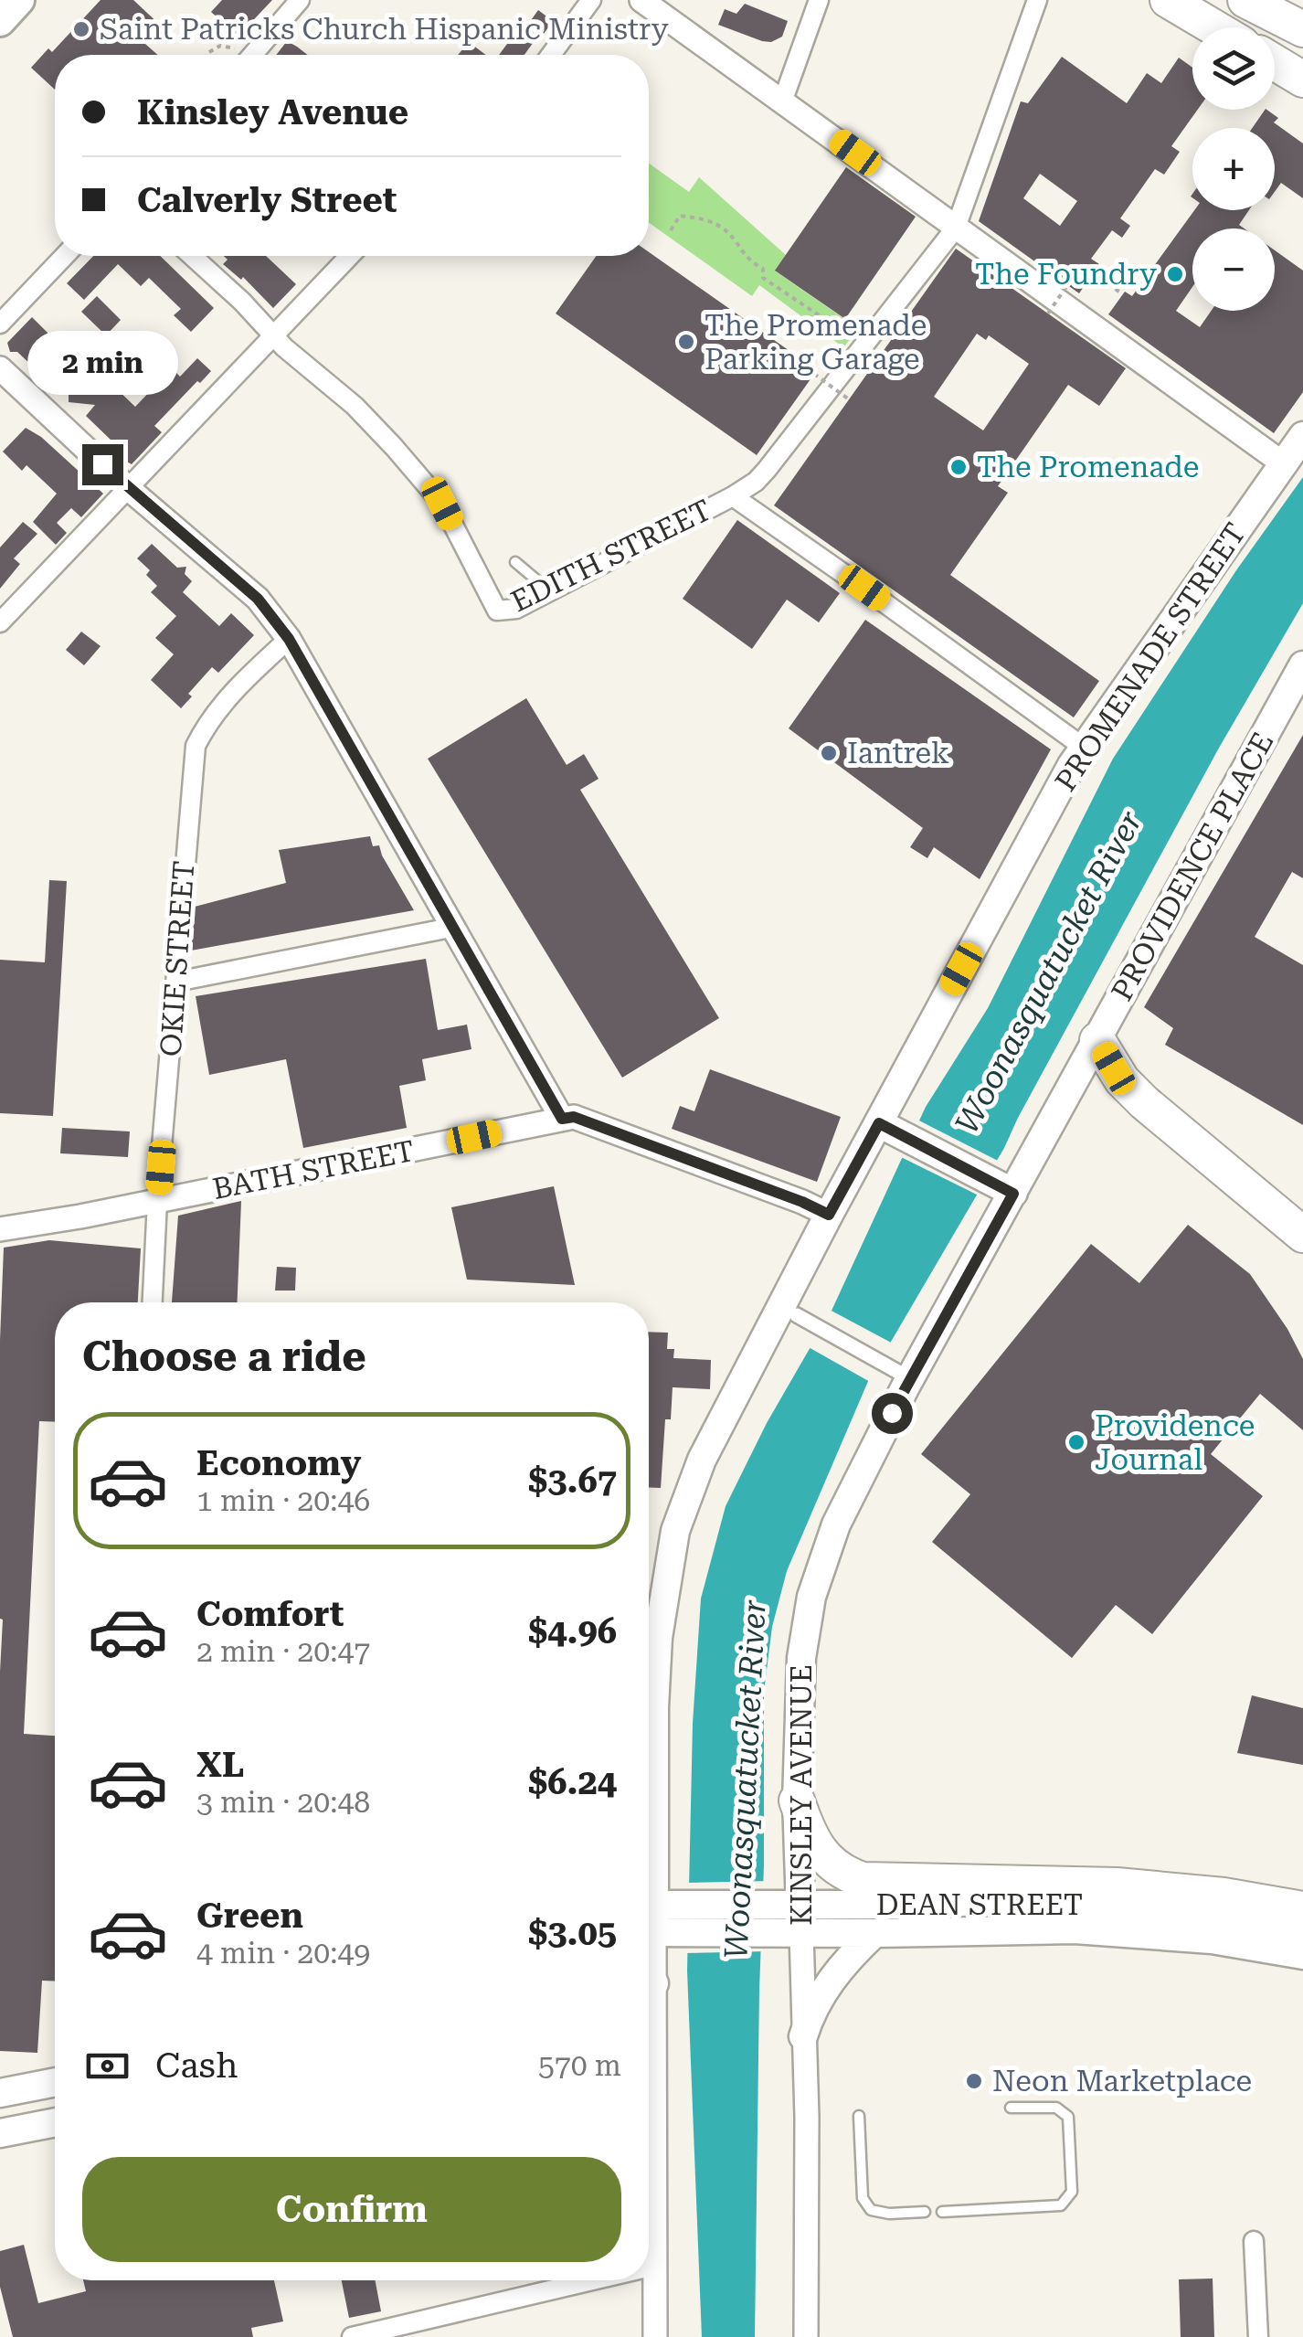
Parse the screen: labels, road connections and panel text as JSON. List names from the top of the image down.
{
  "streets": {
    "main road": [
      "PROMENADE STREET",
      "PROVIDENCE PLACE",
      "KINSLEY AVENUE",
      "DEAN STREET"
    ],
    "street": ["EDITH STREET", "OKIE STREET", "BATH STREET"]
  },
  "crossings": [
    ["PROMENADE STREET", "BATH STREET"],
    ["PROMENADE STREET", "DEAN STREET"],
    ["PROVIDENCE PLACE", "KINSLEY AVENUE"],
    ["OKIE STREET", "BATH STREET"],
    ["KINSLEY AVENUE", "DEAN STREET"]
  ],
  "water": ["Woonasquatucket River"],
  "places": [
    "Saint Patricks Church Hispanic Ministry",
    "The Foundry",
    "The Promenade Parking Garage",
    "The Promenade",
    "Iantrek",
    "Providence Journal",
    "Neon Marketplace"
  ],
  "page": {
    "map_buttons": ["+", "−"],
    "banner": ["Kinsley Avenue", "Calverly Street"],
    "bubble": "2 min",
    "heading": "Choose a ride",
    "list": [
      {
        "name": "Economy",
        "note": "1 min · 20:46",
        "value": "$3.67"
      },
      {
        "name": "Comfort",
        "note": "2 min · 20:47",
        "value": "$4.96"
      },
      {
        "name": "XL",
        "note": "3 min · 20:48",
        "value": "$6.24"
      },
      {
        "name": "Green",
        "note": "4 min · 20:49",
        "value": "$3.05"
      }
    ],
    "pay": ["Cash", "570 m"],
    "buttons": "Confirm"
  }
}
